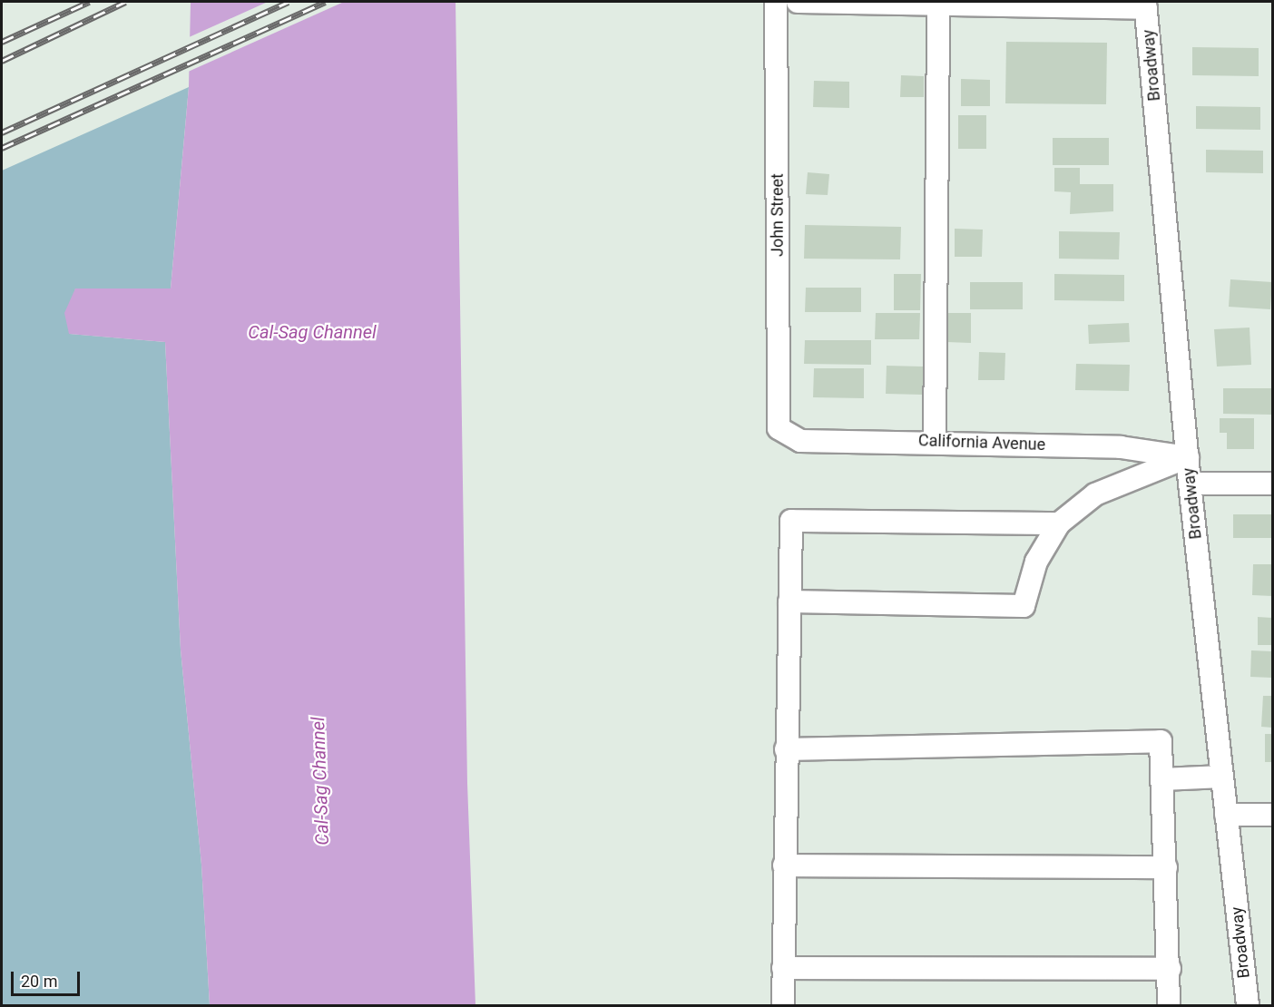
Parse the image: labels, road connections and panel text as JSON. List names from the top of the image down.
{
  "streets": {
    "street": ["Broadway", "John Street", "California Avenue"]
  },
  "crossings": [
    ["Broadway", "California Avenue"],
    ["John Street", "California Avenue"]
  ],
  "water": ["Cal-Sag Channel"],
  "scale_bar": "20 m"
}
